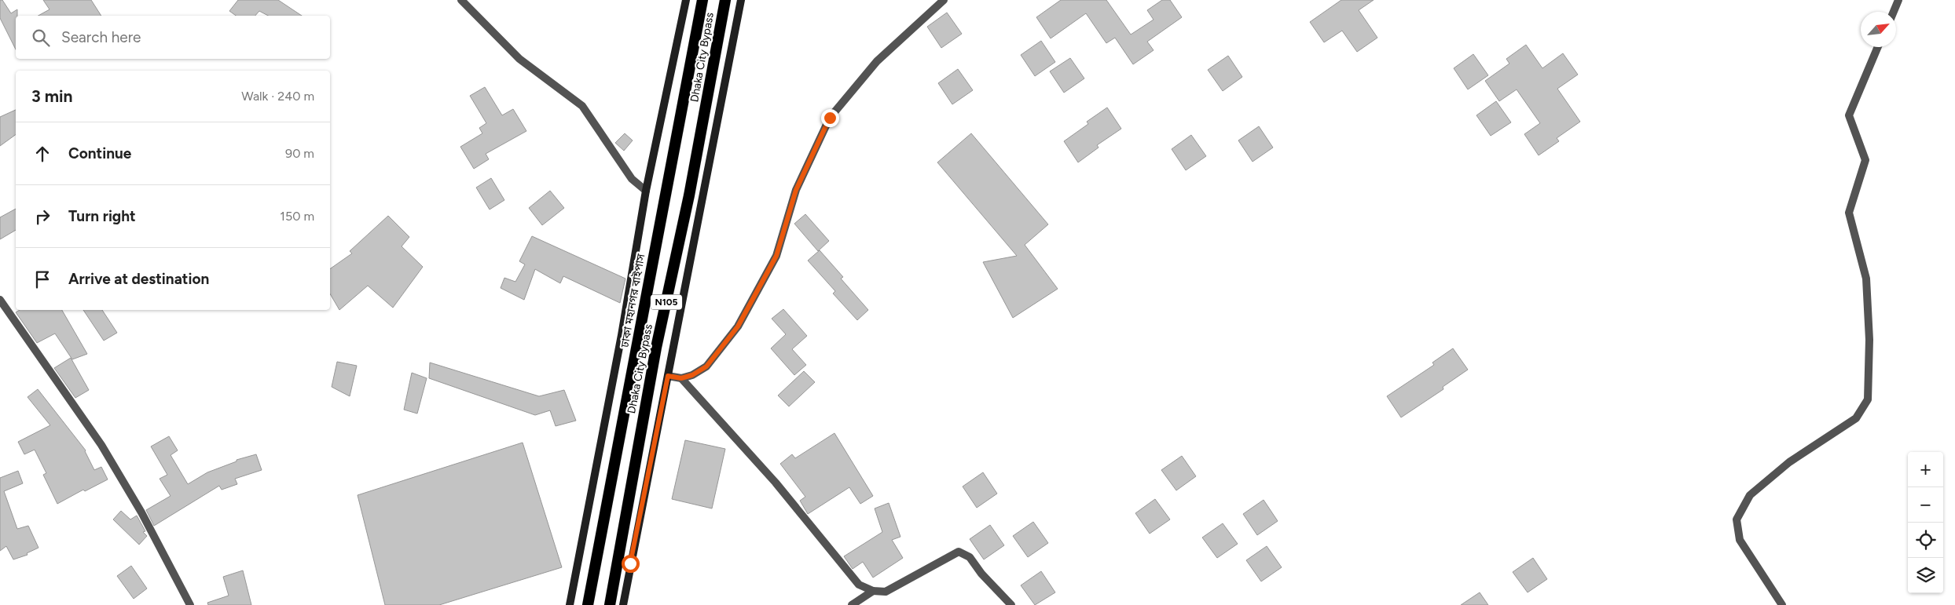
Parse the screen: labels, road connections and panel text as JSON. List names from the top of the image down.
{
  "streets": {
    "highway": ["Dhaka City Bypass", "ঢাকা মহানগর বাইপাস", "N105"]
  },
  "north": "top right",
  "page": {
    "search": "Search here",
    "heading": ["3 min", "Walk · 240 m"],
    "list": [
      ["Continue", "90 m"],
      ["Turn right", "150 m"],
      "Arrive at destination"
    ],
    "map_buttons": ["+", "−"]
  }
}
